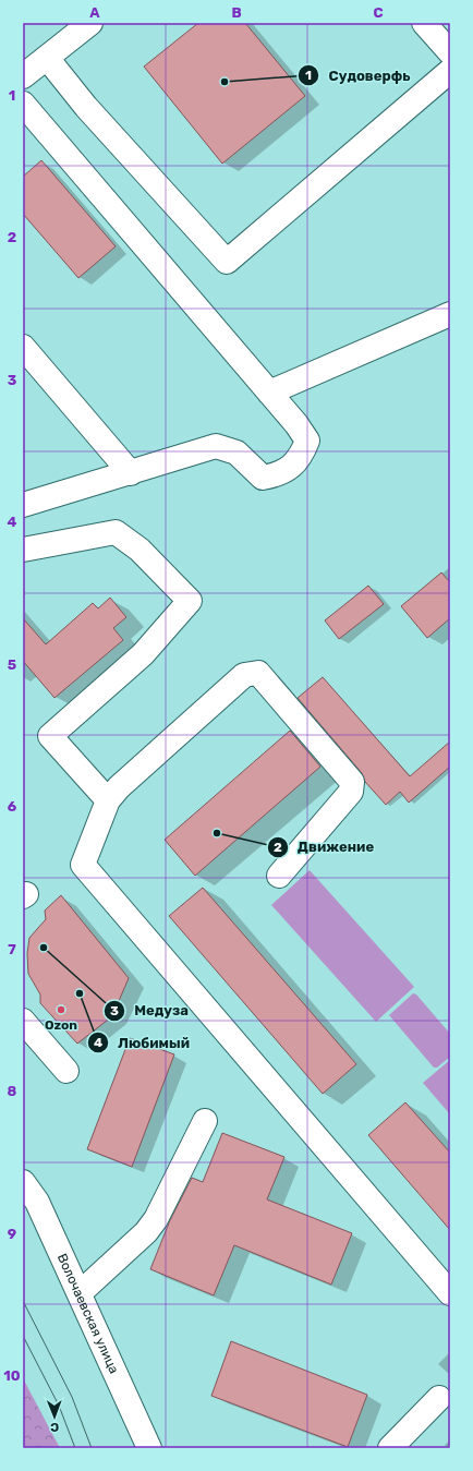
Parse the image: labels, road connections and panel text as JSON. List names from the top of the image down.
{
  "streets": {
    "main road": ["Волочаевская улица"]
  },
  "places": [
    "Судоверфь",
    "Движение",
    "Медуза",
    "Любимый",
    "Ozon"
  ],
  "north": "bottom",
  "grid": {
    "columns": ["A", "B", "C"],
    "rows": [
      "1",
      "2",
      "3",
      "4",
      "5",
      "6",
      "7",
      "8",
      "9",
      "10"
    ]
  }
}
